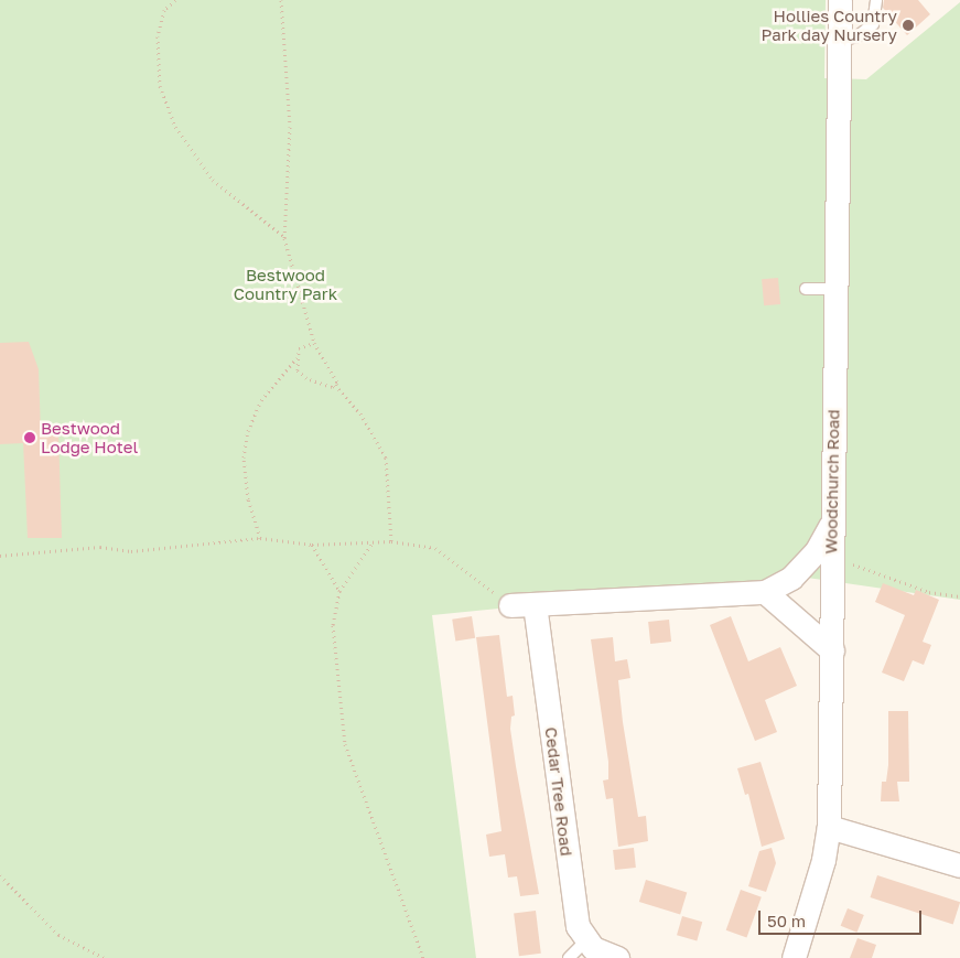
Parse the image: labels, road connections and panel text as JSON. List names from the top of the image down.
{
  "streets": {
    "street": ["Woodchurch Road", "Cedar Tree Road"]
  },
  "parks": ["Bestwood Country Park"],
  "places": ["Hollies Country Park day Nursery", "Bestwood Lodge Hotel"],
  "scale_bar": "50 m"
}
